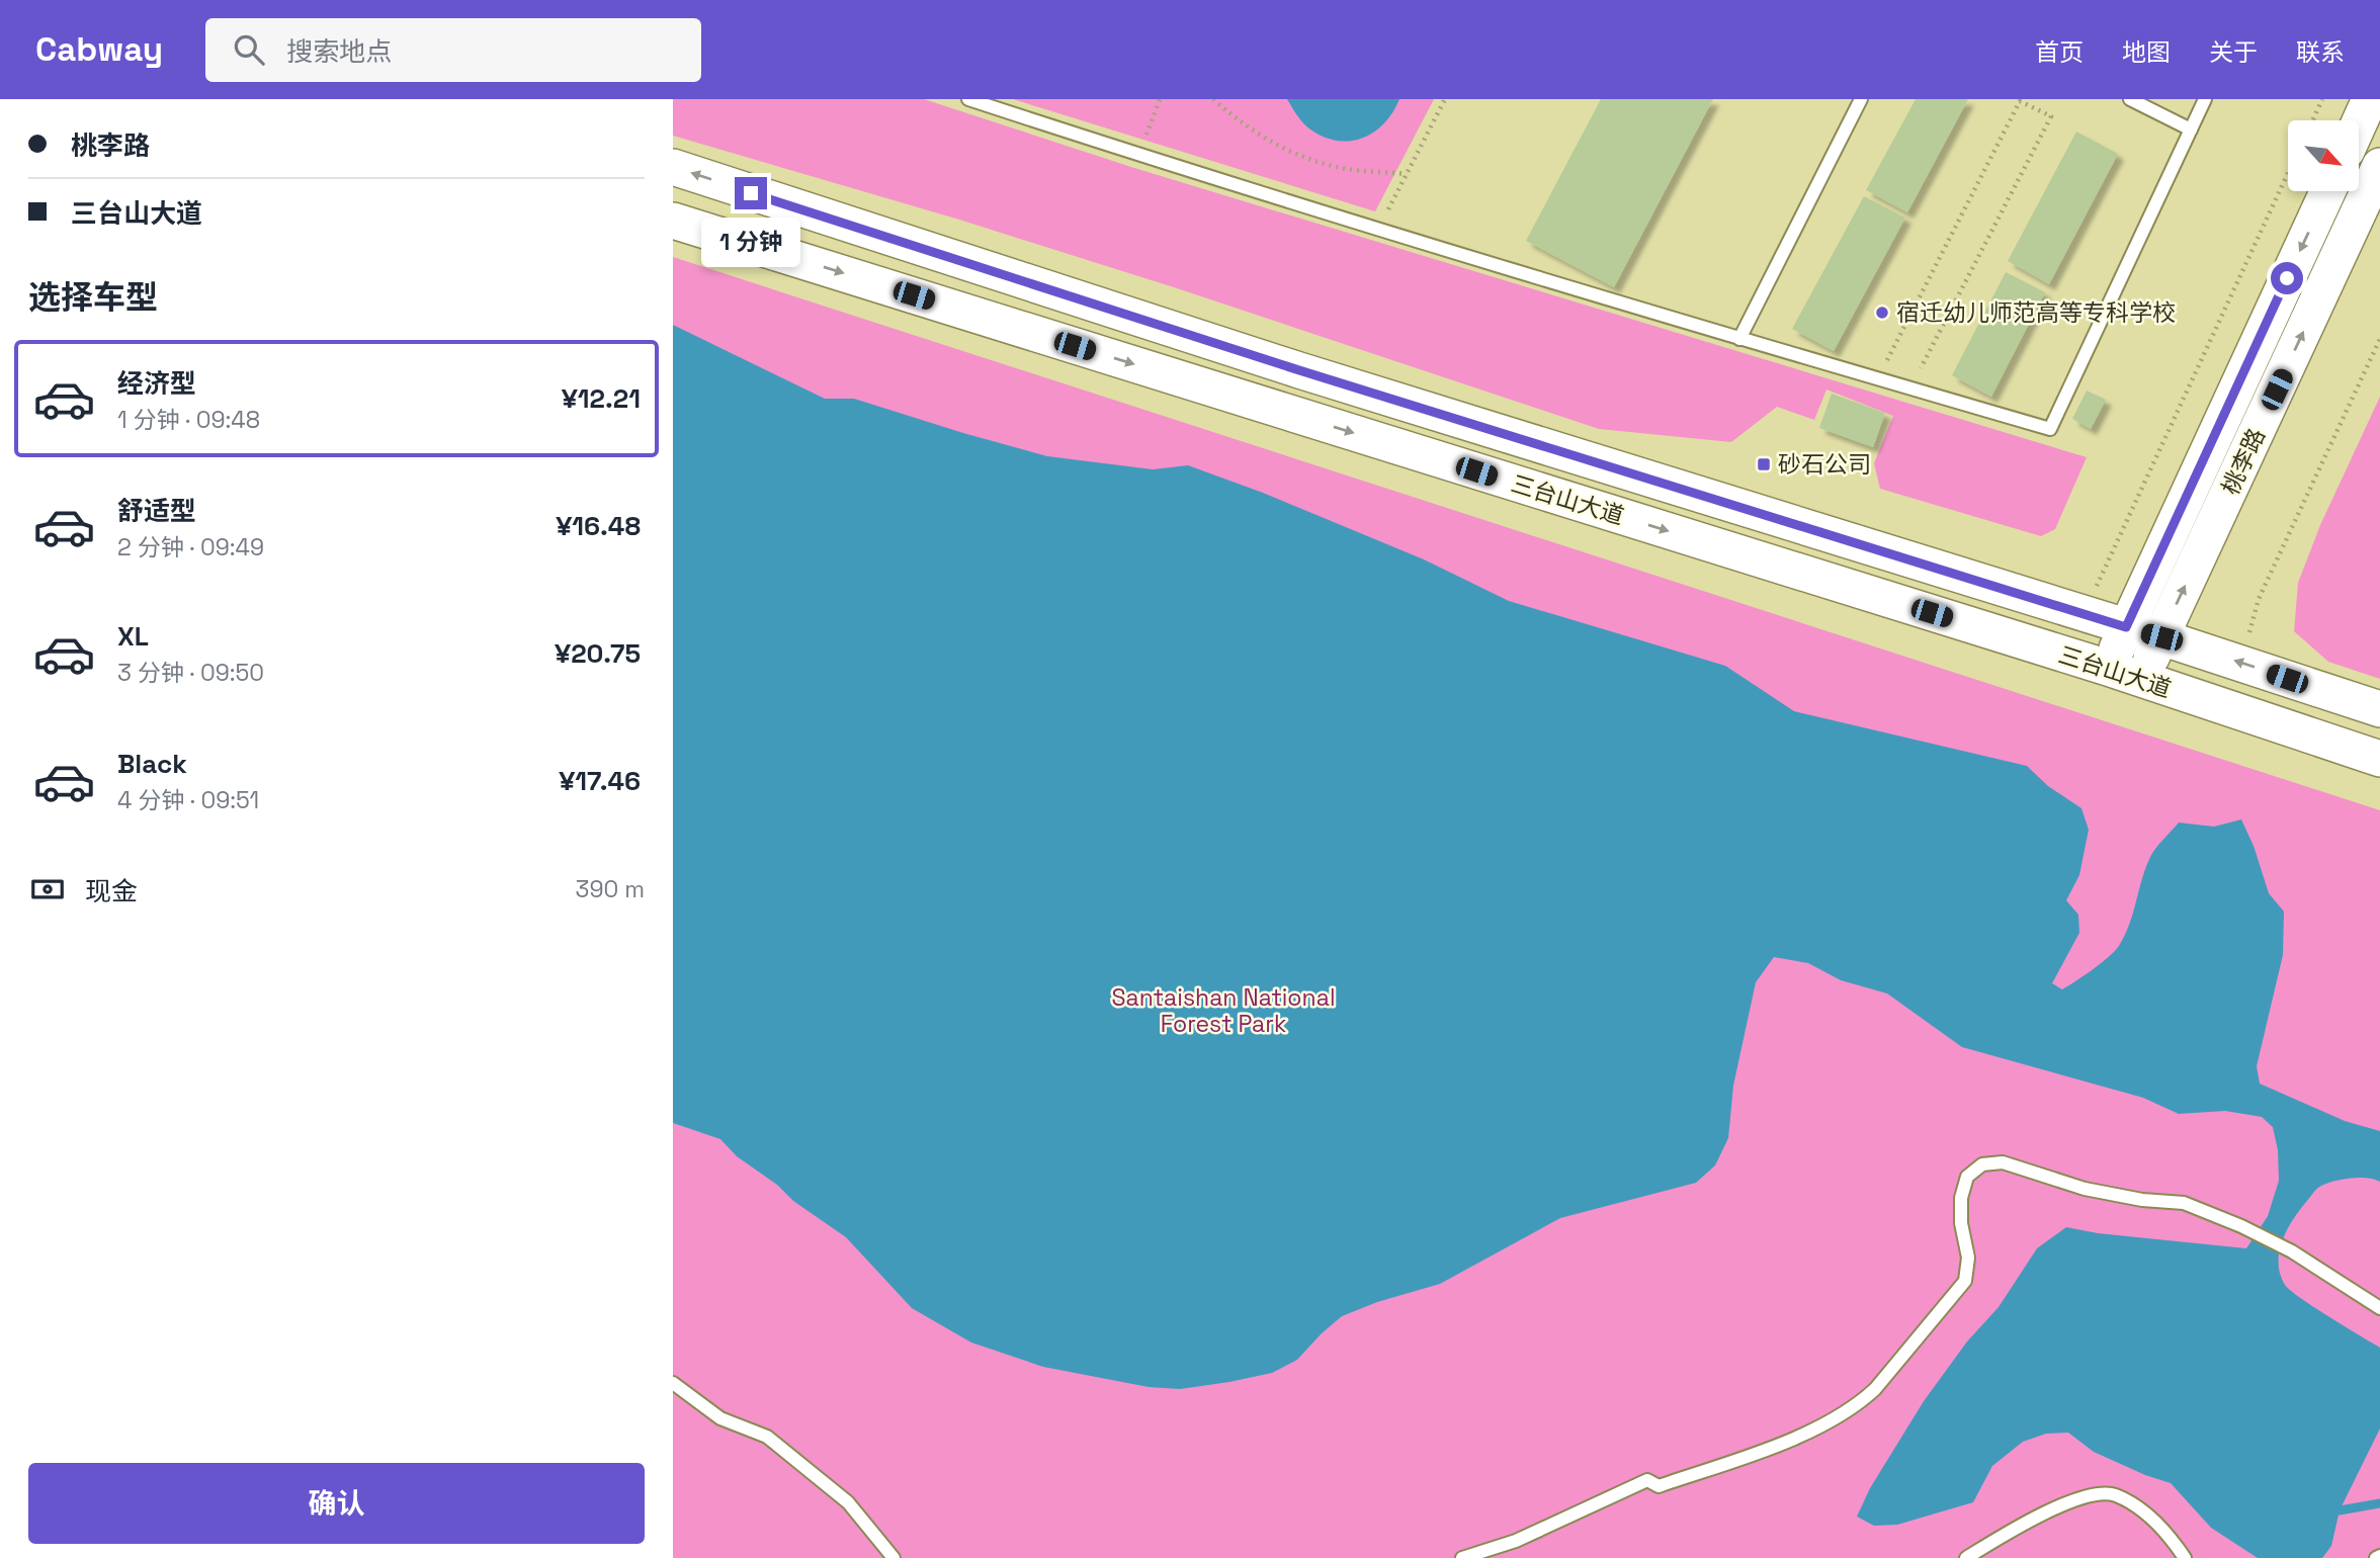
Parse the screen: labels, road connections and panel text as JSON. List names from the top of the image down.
{
  "streets": {
    "main road": ["桃李路", "三台山大道"]
  },
  "crossings": [
    ["桃李路", "三台山大道"]
  ],
  "parks": ["Santaishan National Forest Park"],
  "places": {
    "other": ["宿迁幼儿师范高等专科学校"],
    "transit": ["砂石公司"]
  },
  "north": "bottom right",
  "page": {
    "header": "Cabway",
    "search": "搜索地点",
    "nav": [
      "首页",
      "地图",
      "关于",
      "联系"
    ],
    "banner": ["桃李路", "三台山大道"],
    "bubble": "1 分钟",
    "heading": "选择车型",
    "list": [
      {
        "name": "经济型",
        "note": "1 分钟 · 09:48",
        "value": "¥12.21"
      },
      {
        "name": "舒适型",
        "note": "2 分钟 · 09:49",
        "value": "¥16.48"
      },
      {
        "name": "XL",
        "note": "3 分钟 · 09:50",
        "value": "¥20.75"
      },
      {
        "name": "Black",
        "note": "4 分钟 · 09:51",
        "value": "¥17.46"
      }
    ],
    "pay": ["现金", "390 m"],
    "buttons": "确认"
  }
}
